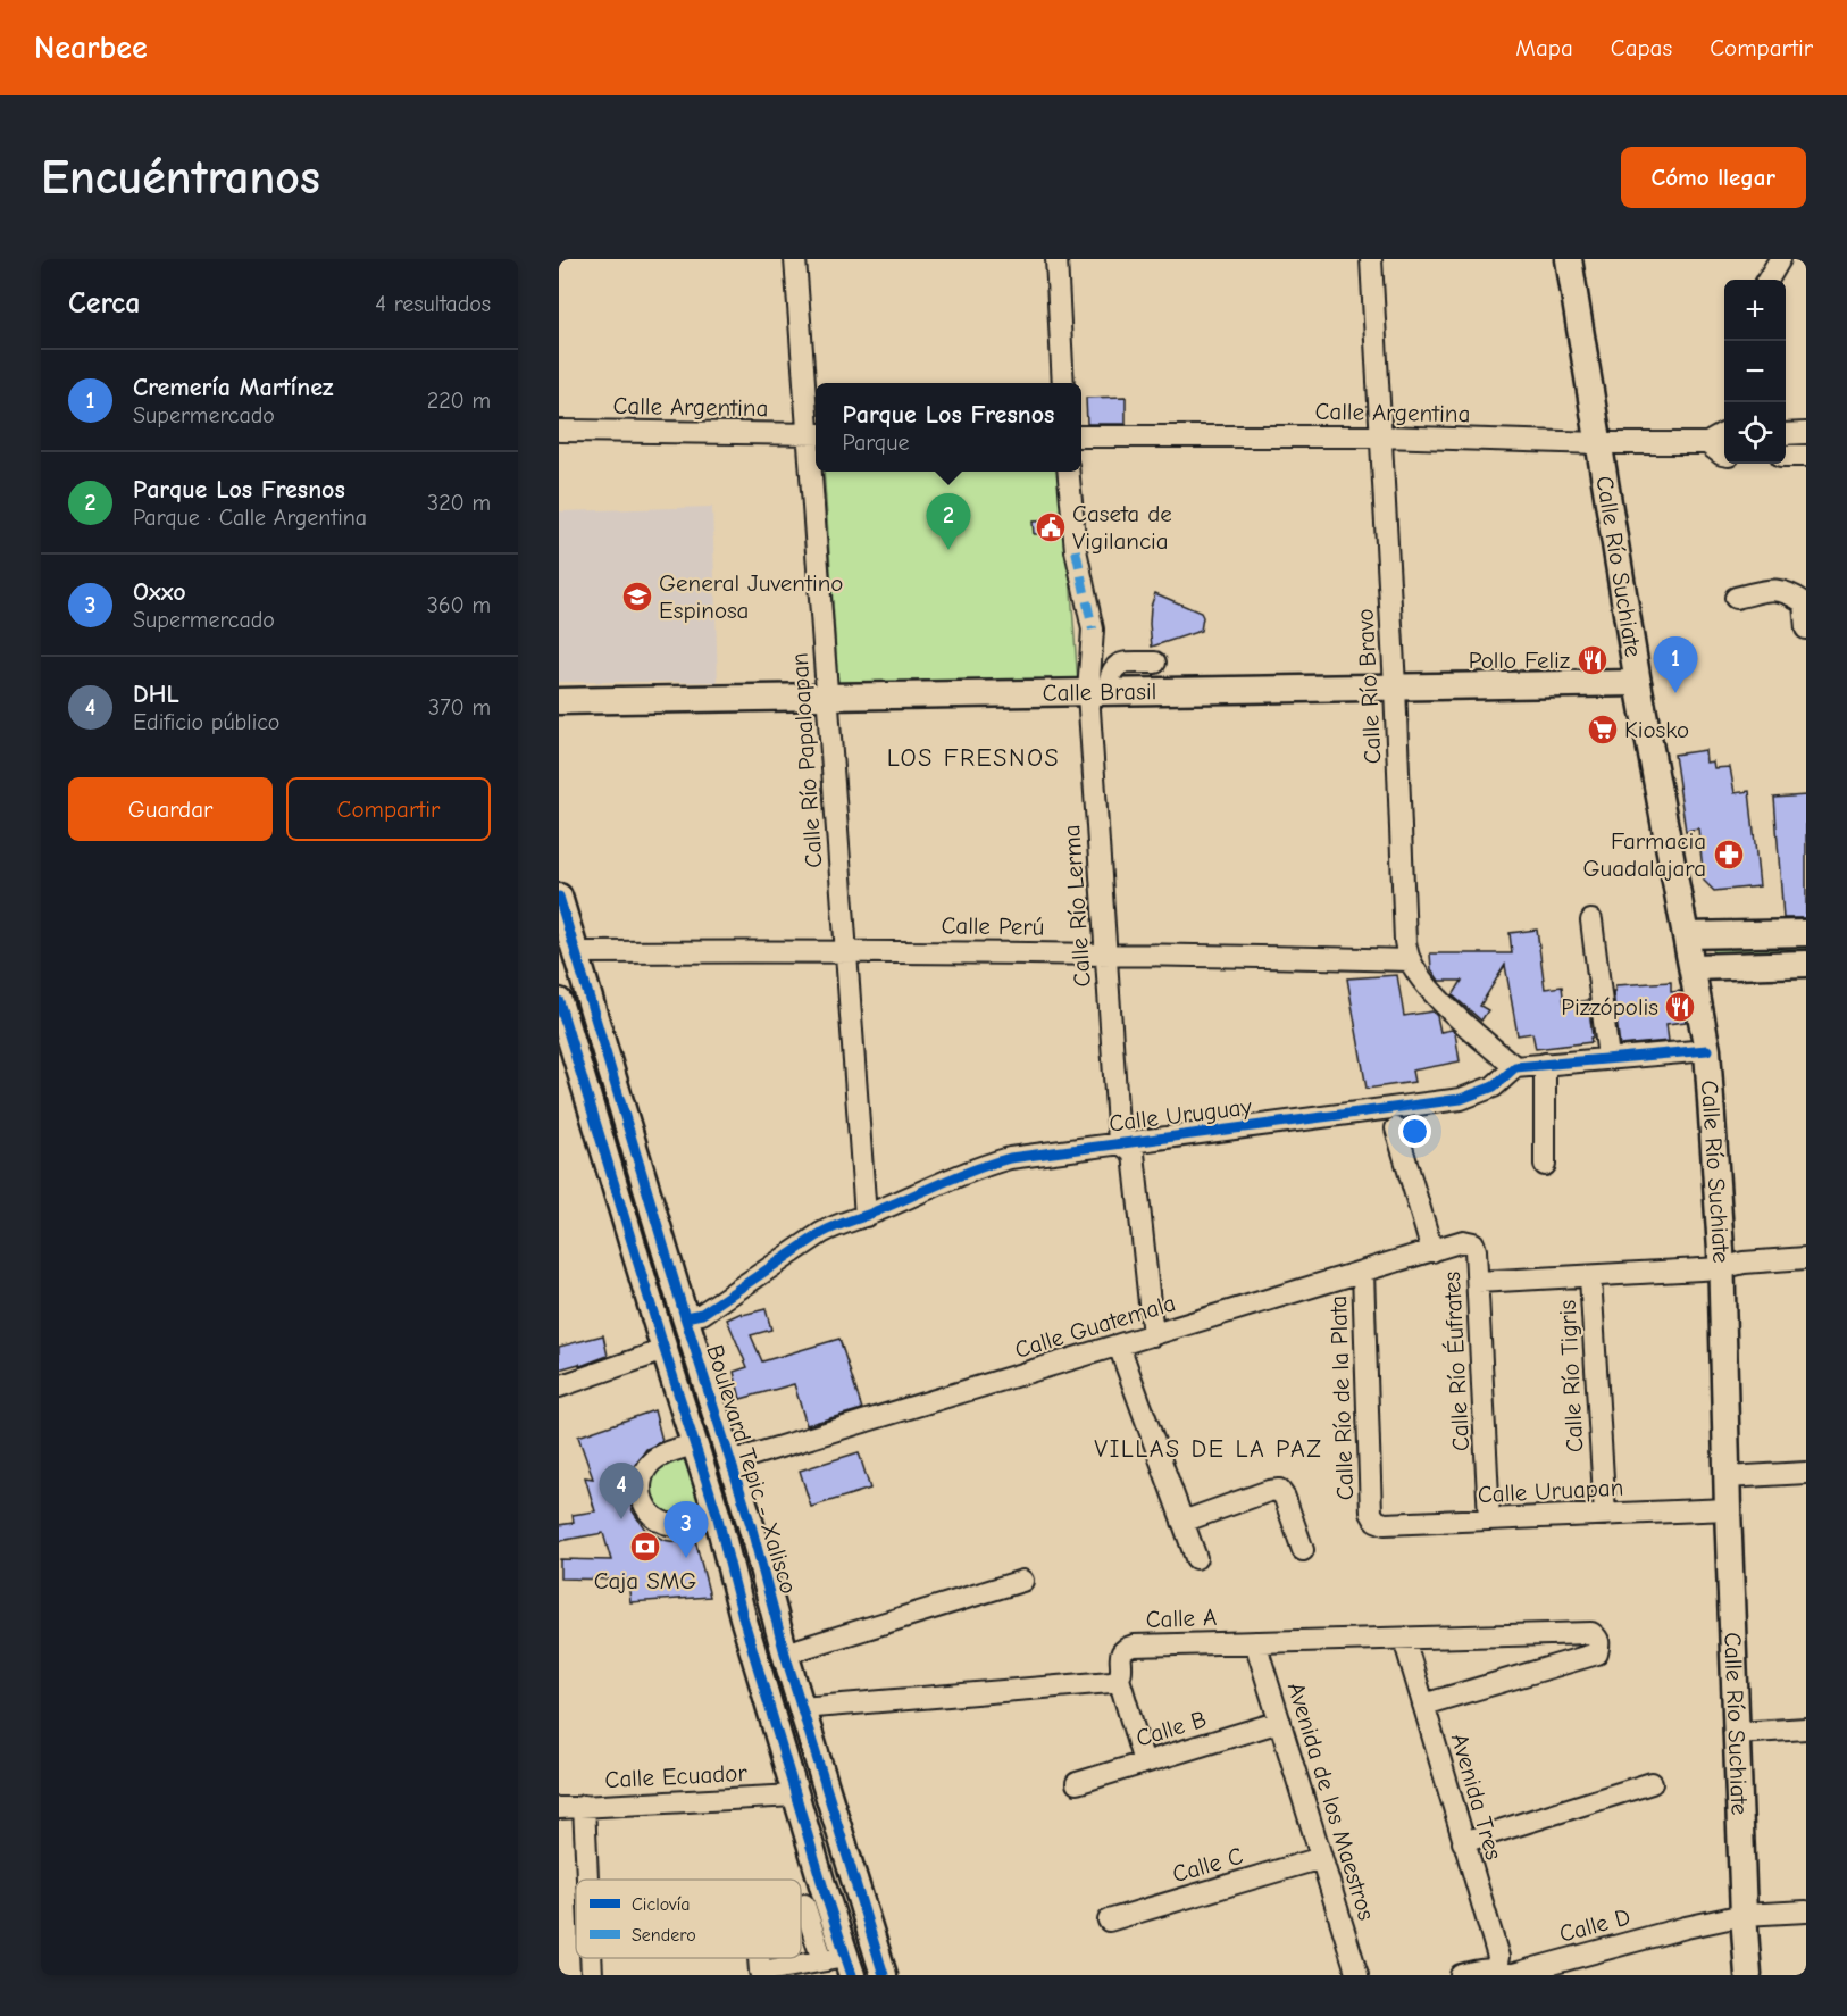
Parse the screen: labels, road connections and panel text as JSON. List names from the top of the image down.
{
  "streets": {
    "main road": ["Calle Río Suchiate", "Calle Brasil", "Boulevard Tepic - Xalisco"],
    "street": [
      "Calle Argentina",
      "Calle Río Bravo",
      "Calle Río Papaloapan",
      "Calle Río Lerma",
      "Calle Perú",
      "Calle Uruguay",
      "Calle Guatemala",
      "Calle Río Éufrates",
      "Calle Río Tigris",
      "Calle Río de la Plata",
      "Calle Uruapan",
      "Calle A",
      "Calle B",
      "Calle Ecuador",
      "Avenida Tres",
      "Avenida de los Maestros",
      "Calle C",
      "Calle D"
    ]
  },
  "crossings": [
    ["Calle Argentina", "Calle Río Suchiate"],
    ["Calle Argentina", "Calle Río Bravo"],
    ["Calle Argentina", "Calle Río Papaloapan"],
    ["Calle Río Suchiate", "Calle Brasil"],
    ["Calle Río Suchiate", "Calle Uruapan"],
    ["Calle Río Suchiate", "Calle D"],
    ["Calle Río Bravo", "Calle Brasil"],
    ["Calle Río Bravo", "Calle Perú"],
    ["Calle Río Bravo", "Calle Uruguay"],
    ["Calle Brasil", "Calle Río Papaloapan"],
    ["Calle Brasil", "Calle Río Lerma"],
    ["Calle Río Papaloapan", "Calle Perú"],
    ["Calle Río Papaloapan", "Calle Uruguay"],
    ["Calle Río Lerma", "Calle Perú"],
    ["Calle Río Lerma", "Calle Uruguay"],
    ["Calle Río Lerma", "Calle Guatemala"],
    ["Calle Perú", "Boulevard Tepic - Xalisco"],
    ["Calle Uruguay", "Boulevard Tepic - Xalisco"],
    ["Calle Guatemala", "Calle Río Éufrates"],
    ["Calle Guatemala", "Calle Río de la Plata"],
    ["Calle Guatemala", "Boulevard Tepic - Xalisco"],
    ["Calle Río Éufrates", "Calle Uruapan"],
    ["Calle Río Tigris", "Calle Uruapan"],
    ["Calle Río de la Plata", "Calle Uruapan"],
    ["Boulevard Tepic - Xalisco", "Calle Ecuador"],
    ["Calle A", "Avenida Tres"],
    ["Calle A", "Avenida de los Maestros"],
    ["Calle B", "Avenida de los Maestros"],
    ["Avenida Tres", "Calle D"],
    ["Avenida de los Maestros", "Calle C"]
  ],
  "districts": ["LOS FRESNOS", "VILLAS DE LA PAZ"],
  "places": {
    "public building": ["Caseta de Vigilancia"],
    "school or university": ["General Juventino Espinosa"],
    "restaurant": ["Pollo Feliz", "Pizzópolis"],
    "supermarket": ["Kiosko"],
    "pharmacy": ["Farmacia Guadalajara"],
    "bank": ["Caja SMG"]
  },
  "legend": ["Ciclovía", "Sendero"],
  "page": {
    "header": "Nearbee",
    "nav": ["Mapa", "Capas", "Compartir"],
    "buttons": [
      "Cómo llegar",
      ["Guardar", "Compartir"]
    ],
    "title": "Encuéntranos",
    "heading": ["Cerca", "4 resultados"],
    "map_buttons": ["+", "−"],
    "list": [
      {
        "mark": "1",
        "name": "Cremería Martínez",
        "note": "Supermercado",
        "value": "220 m"
      },
      {
        "mark": "2",
        "name": "Parque Los Fresnos",
        "note": "Parque · Calle Argentina",
        "value": "320 m"
      },
      {
        "mark": "3",
        "name": "Oxxo",
        "note": "Supermercado",
        "value": "360 m"
      },
      {
        "mark": "4",
        "name": "DHL",
        "note": "Edificio público",
        "value": "370 m"
      }
    ],
    "popup": ["Parque Los Fresnos", "Parque"],
    "pins": [
      "2",
      "1",
      "4",
      "3"
    ]
  }
}
